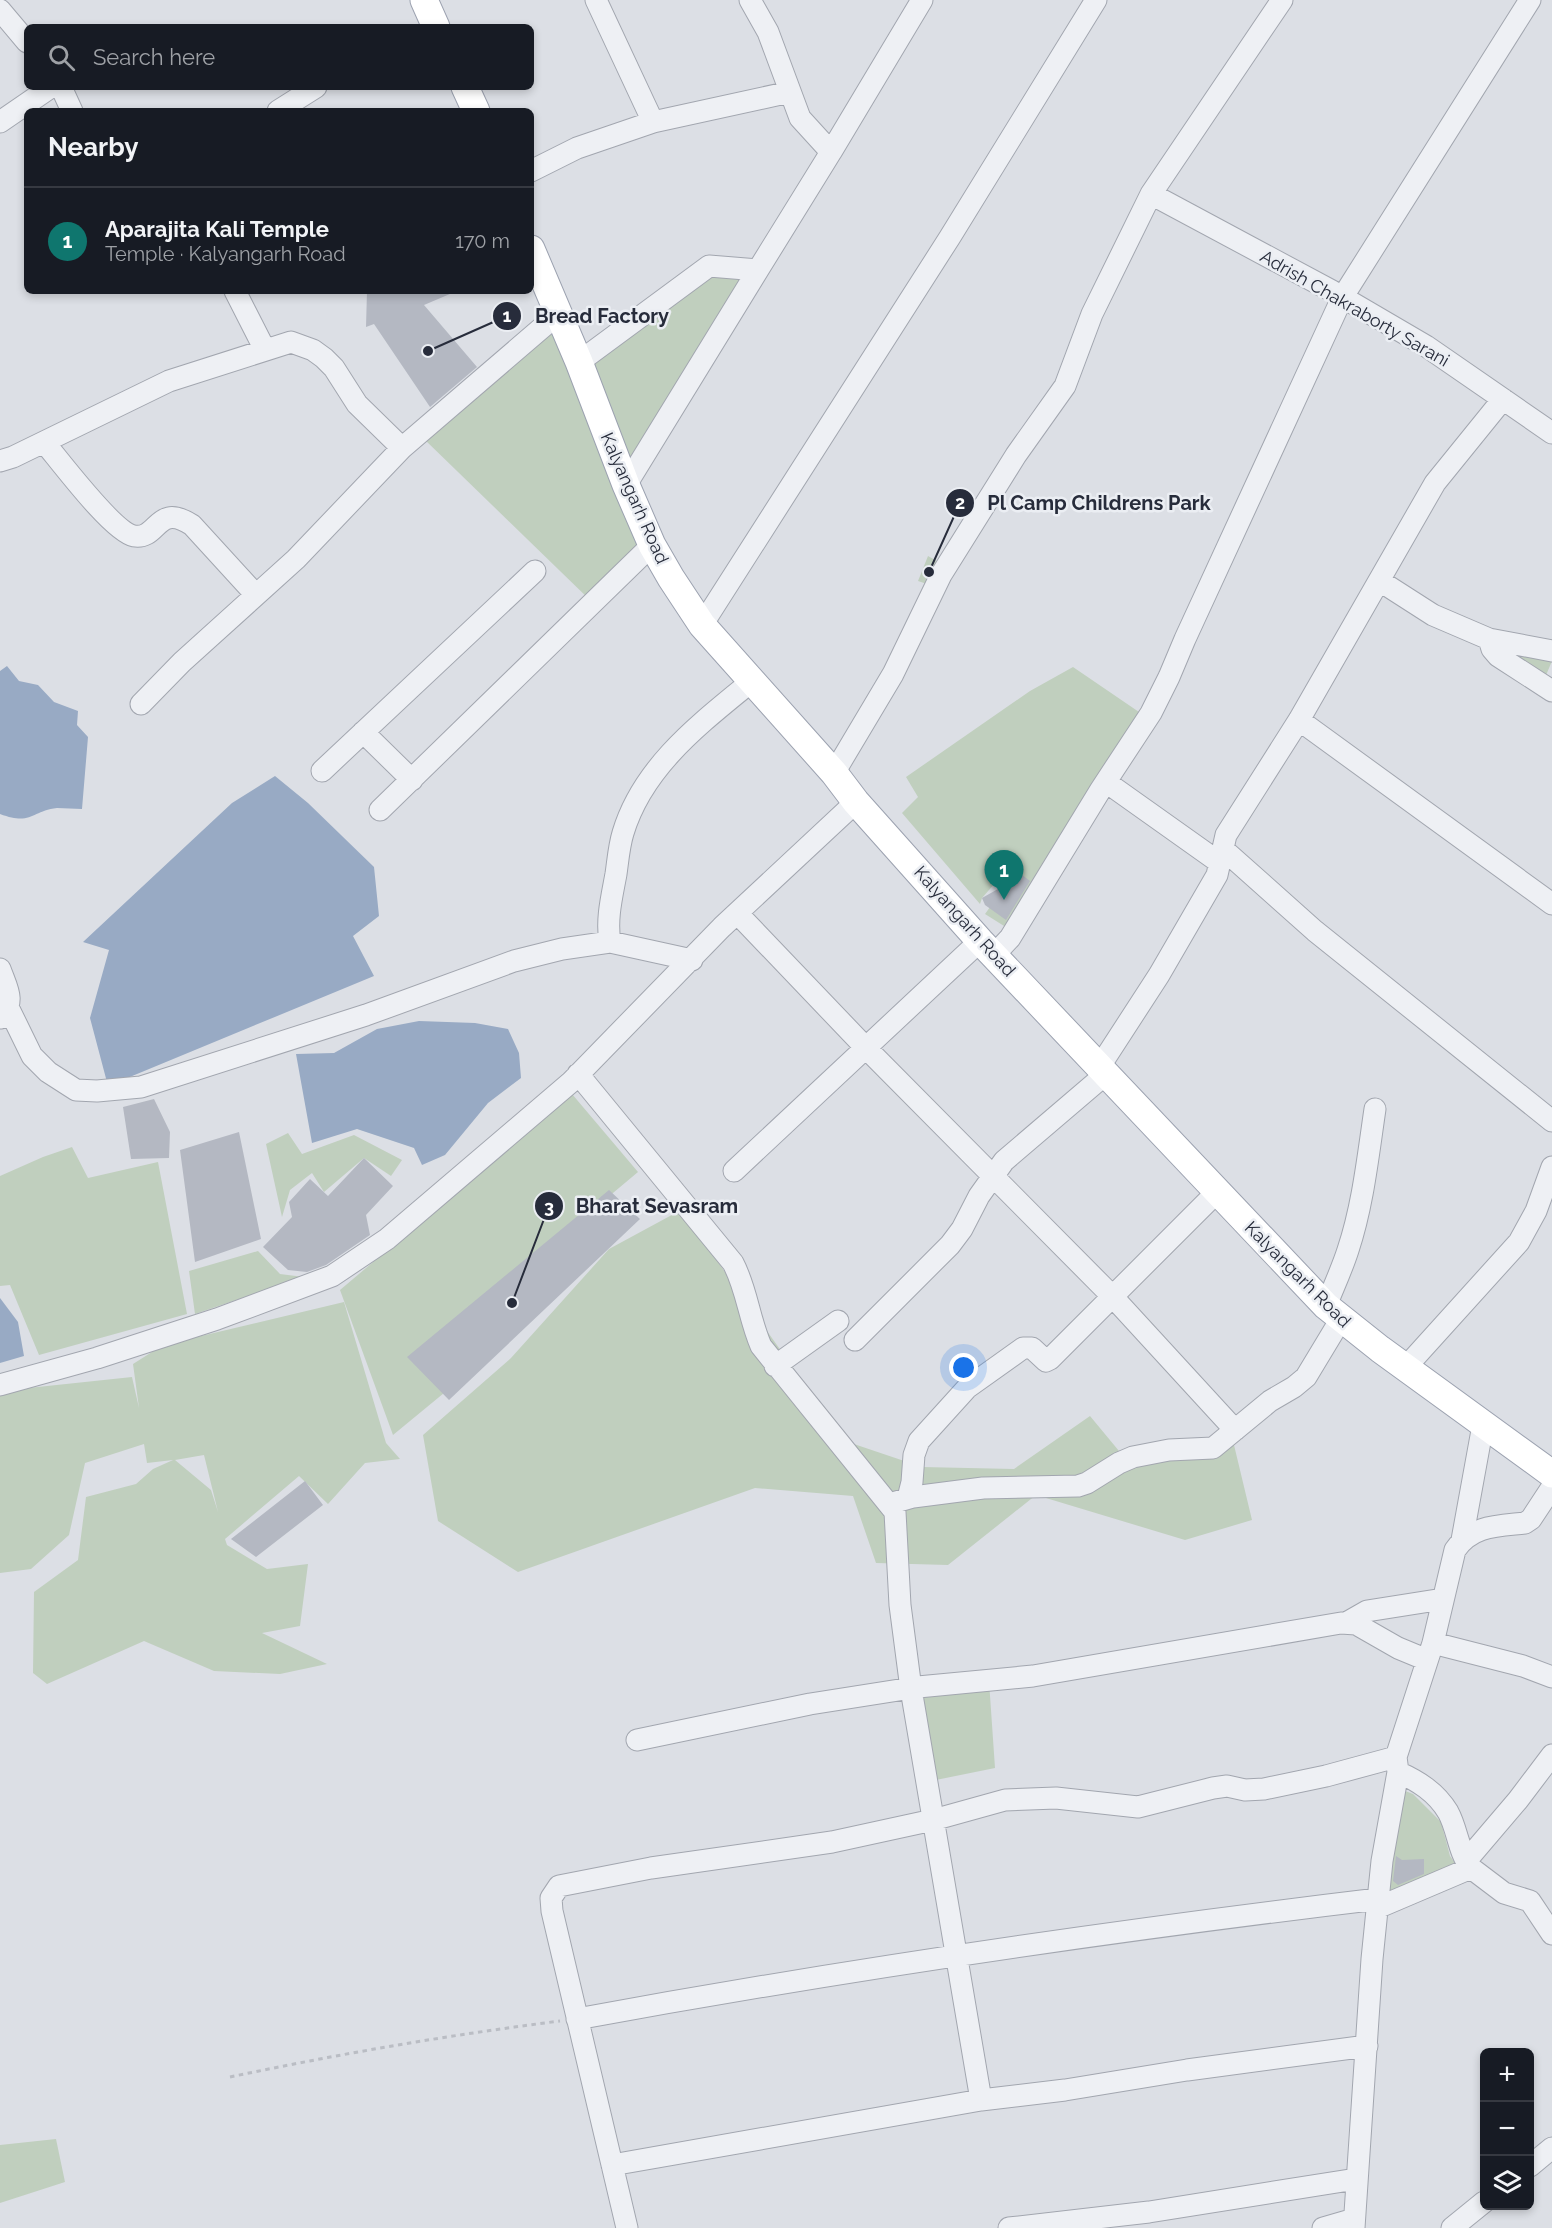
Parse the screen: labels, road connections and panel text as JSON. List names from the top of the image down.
{
  "streets": {
    "main road": ["Kalyangarh Road"],
    "street": ["Adrish Chakraborty Sarani"]
  },
  "places": ["Bread Factory", "Pl Camp Childrens Park", "Bharat Sevasram"],
  "page": {
    "search": "Search here",
    "heading": "Nearby",
    "list": [
      {
        "mark": "1",
        "name": "Aparajita Kali Temple",
        "note": "Temple · Kalyangarh Road",
        "value": "170 m"
      }
    ],
    "pins": "1",
    "map_buttons": ["+", "−"]
  }
}
